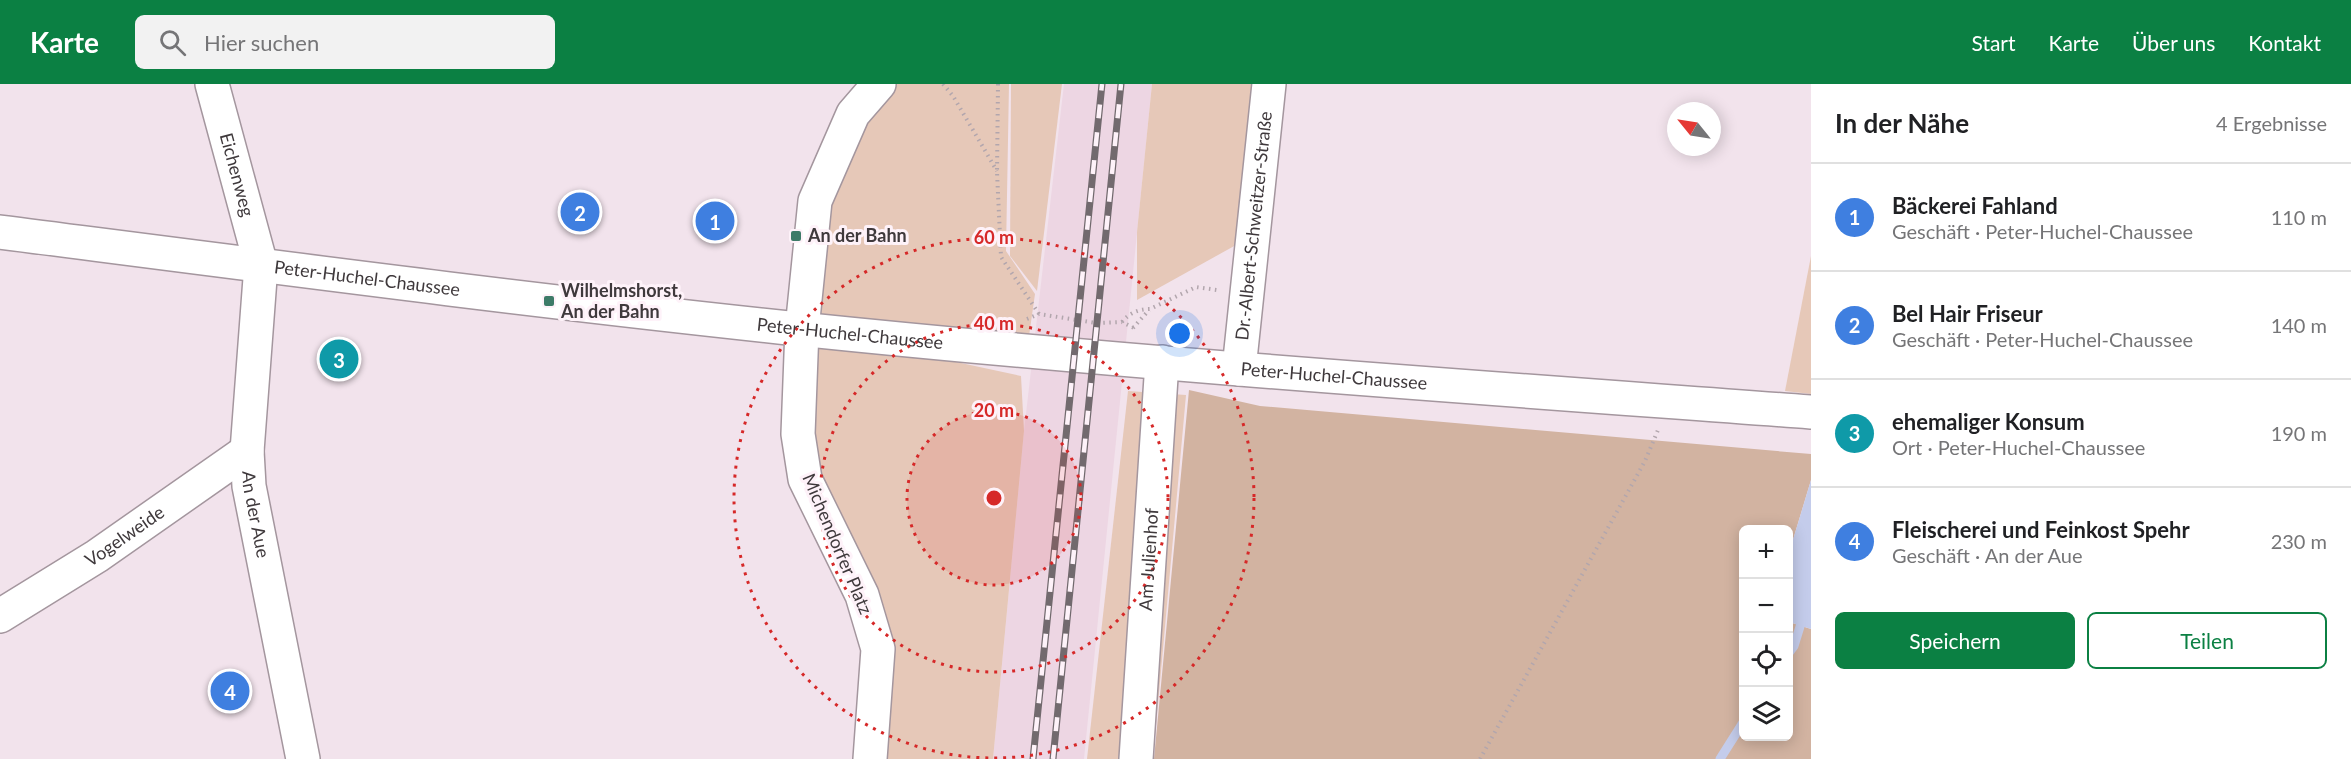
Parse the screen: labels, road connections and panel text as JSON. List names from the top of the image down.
{
  "streets": {
    "street": [
      "Eichenweg",
      "Dr.-Albert-Schweitzer-Straße",
      "Peter-Huchel-Chaussee",
      "An der Aue",
      "Vogelweide",
      "Michendorfer Platz",
      "Am Julienhof"
    ]
  },
  "crossings": [
    ["Eichenweg", "Peter-Huchel-Chaussee"],
    ["Eichenweg", "An der Aue"],
    ["Dr.-Albert-Schweitzer-Straße", "Peter-Huchel-Chaussee"],
    ["Peter-Huchel-Chaussee", "An der Aue"],
    ["Peter-Huchel-Chaussee", "Michendorfer Platz"],
    ["Peter-Huchel-Chaussee", "Am Julienhof"],
    ["An der Aue", "Vogelweide"]
  ],
  "places": {
    "transit": ["An der Bahn", "Wilhelmshorst, An der Bahn"]
  },
  "north": "top left",
  "page": {
    "header": "Karte",
    "search": "Hier suchen",
    "nav": [
      "Start",
      "Karte",
      "Über uns",
      "Kontakt"
    ],
    "heading": ["In der Nähe", "4 Ergebnisse"],
    "list": [
      {
        "mark": "1",
        "name": "Bäckerei Fahland",
        "note": "Geschäft · Peter-Huchel-Chaussee",
        "value": "110 m"
      },
      {
        "mark": "2",
        "name": "Bel Hair Friseur",
        "note": "Geschäft · Peter-Huchel-Chaussee",
        "value": "140 m"
      },
      {
        "mark": "3",
        "name": "ehemaliger Konsum",
        "note": "Ort · Peter-Huchel-Chaussee",
        "value": "190 m"
      },
      {
        "mark": "4",
        "name": "Fleischerei und Feinkost Spehr",
        "note": "Geschäft · An der Aue",
        "value": "230 m"
      }
    ],
    "pins": [
      "2",
      "1",
      "3",
      "4"
    ],
    "map_buttons": ["+", "−"],
    "buttons": ["Speichern", "Teilen"]
  },
  "rings": ["60 m", "40 m", "20 m"]
}
